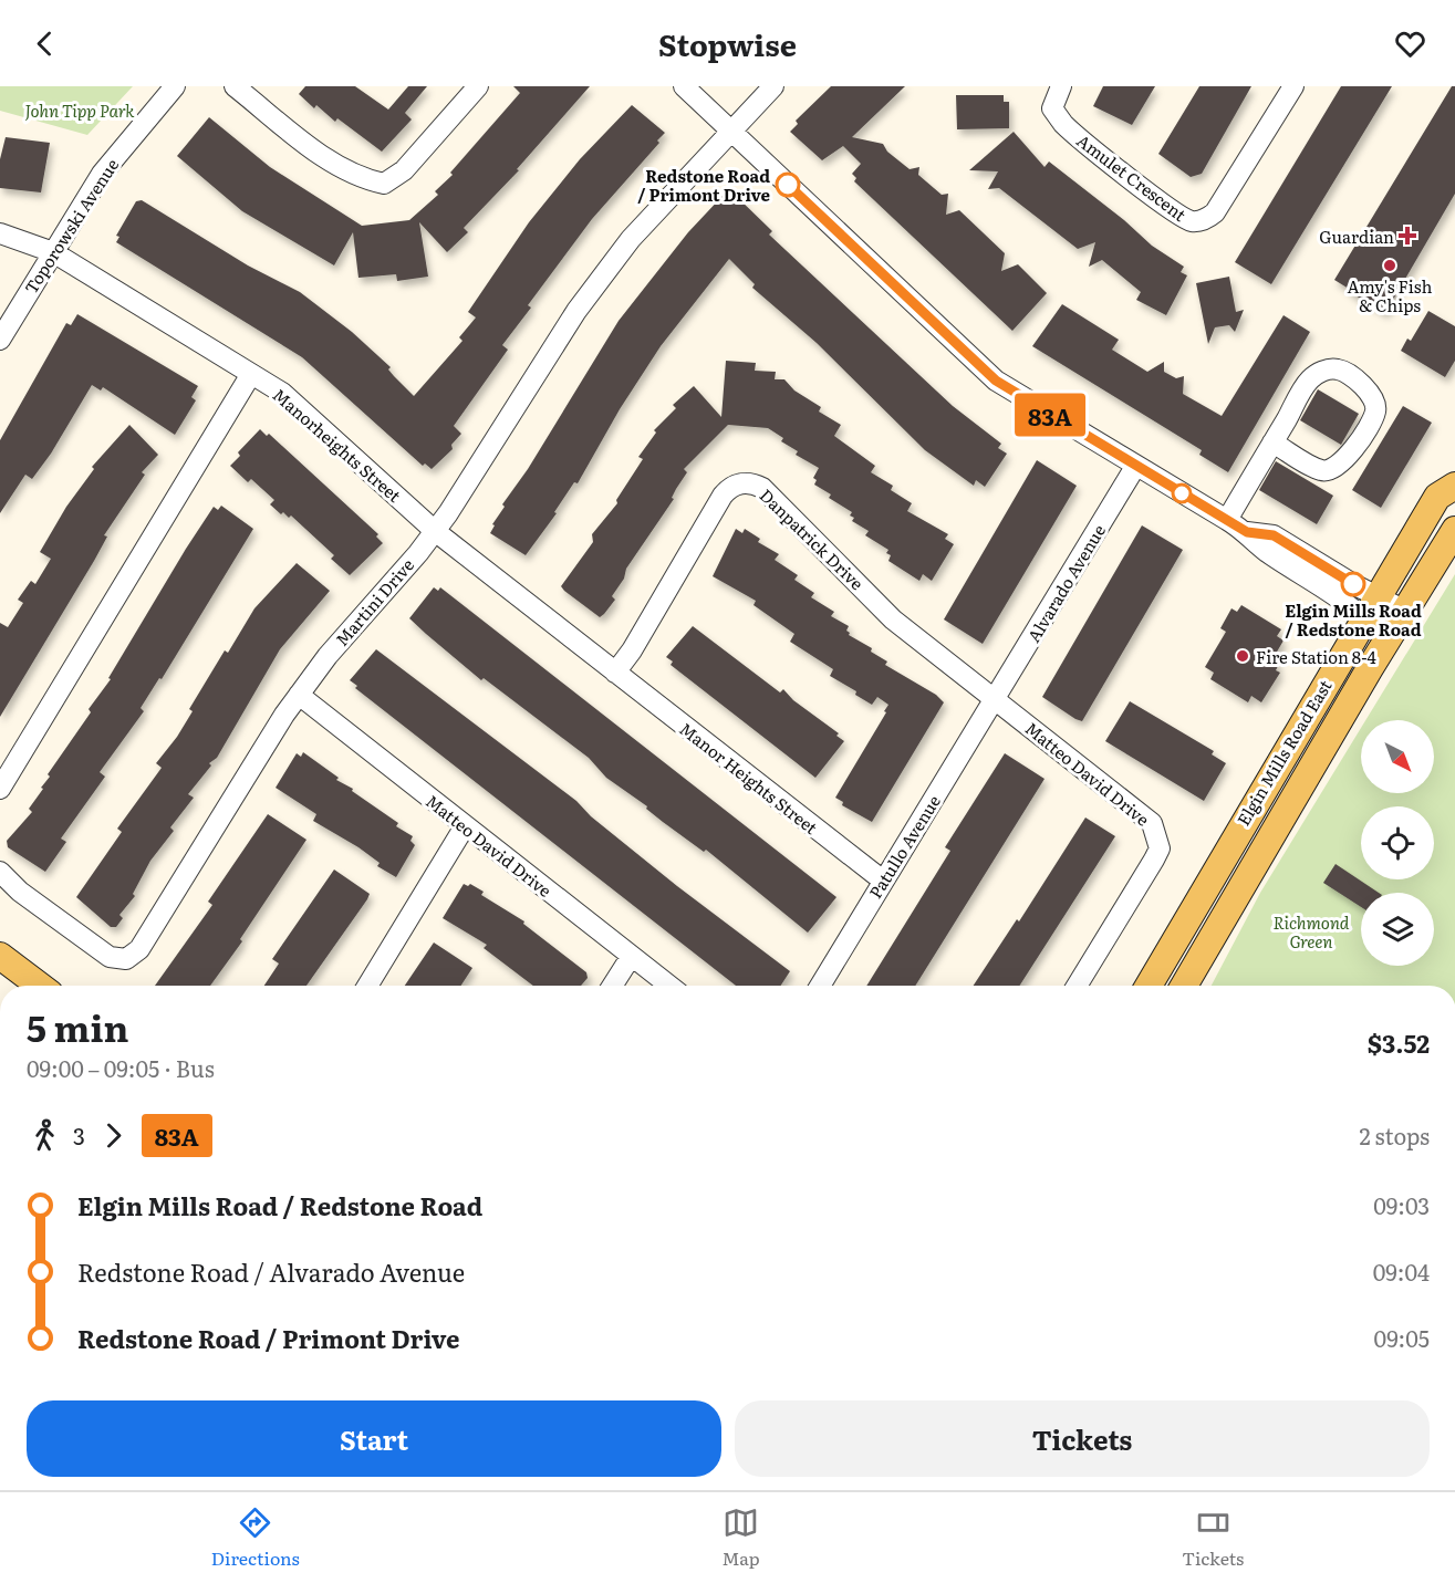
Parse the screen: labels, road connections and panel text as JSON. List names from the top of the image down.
{
  "streets": {
    "main road": ["Elgin Mills Road East"],
    "street": [
      "Amulet Crescent",
      "Toporowski Avenue",
      "Manorheights Street",
      "Danpatrick Drive",
      "Alvarado Avenue",
      "Martini Drive",
      "Matteo David Drive",
      "Manor Heights Street",
      "Patullo Avenue"
    ]
  },
  "crossings": [
    ["Toporowski Avenue", "Manorheights Street"],
    ["Manorheights Street", "Danpatrick Drive"],
    ["Manorheights Street", "Martini Drive"],
    ["Manorheights Street", "Manor Heights Street"],
    ["Danpatrick Drive", "Alvarado Avenue"],
    ["Danpatrick Drive", "Matteo David Drive"],
    ["Danpatrick Drive", "Manor Heights Street"],
    ["Danpatrick Drive", "Patullo Avenue"],
    ["Alvarado Avenue", "Matteo David Drive"],
    ["Alvarado Avenue", "Patullo Avenue"],
    ["Martini Drive", "Matteo David Drive"],
    ["Matteo David Drive", "Patullo Avenue"],
    ["Manor Heights Street", "Patullo Avenue"]
  ],
  "parks": ["John Tipp Park", "Richmond Green"],
  "places": {
    "other": [
      "Redstone Road / Primont Drive",
      "Amy's Fish & Chips",
      "Elgin Mills Road / Redstone Road",
      "Fire Station 8-4"
    ],
    "health": ["Guardian"]
  },
  "lines": ["bus line 83A"],
  "north": "bottom right",
  "page": {
    "header": "Stopwise",
    "on_map": "83A",
    "heading": ["5 min", "09:00 – 09:05 · Bus", "$3.52"],
    "legs": ["3", "83A", "2 stops"],
    "list": [
      {
        "name": "Elgin Mills Road / Redstone Road",
        "value": "09:03"
      },
      {
        "name": "Redstone Road / Alvarado Avenue",
        "value": "09:04"
      },
      {
        "name": "Redstone Road / Primont Drive",
        "value": "09:05"
      }
    ],
    "buttons": ["Start", "Tickets"],
    "tabs": ["Directions", "Map", "Tickets"]
  }
}
